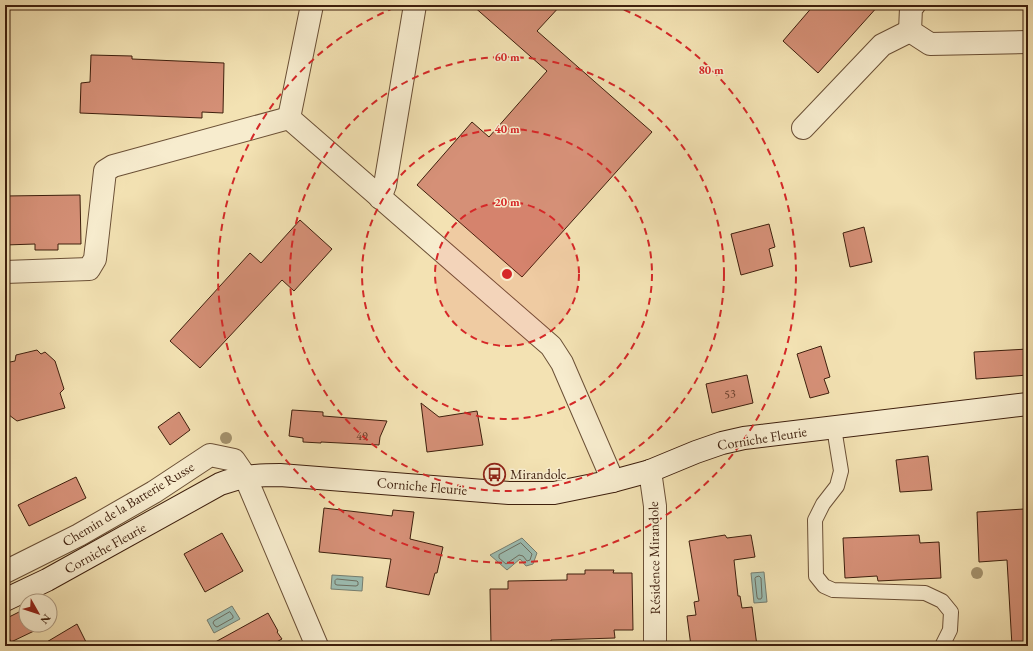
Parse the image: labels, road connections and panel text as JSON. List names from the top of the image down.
{
  "streets": {
    "street": ["Corniche Fleurie", "Chemin de la Batterie Russe", "Résidence Mirandole"]
  },
  "crossings": [
    ["Corniche Fleurie", "Chemin de la Batterie Russe"],
    ["Corniche Fleurie", "Résidence Mirandole"]
  ],
  "places": {
    "bus stop": ["Mirandole"]
  },
  "house_numbers": ["53", "49"],
  "north": "bottom right",
  "rings": [
    "60 m",
    "80 m",
    "40 m",
    "20 m"
  ]
}
